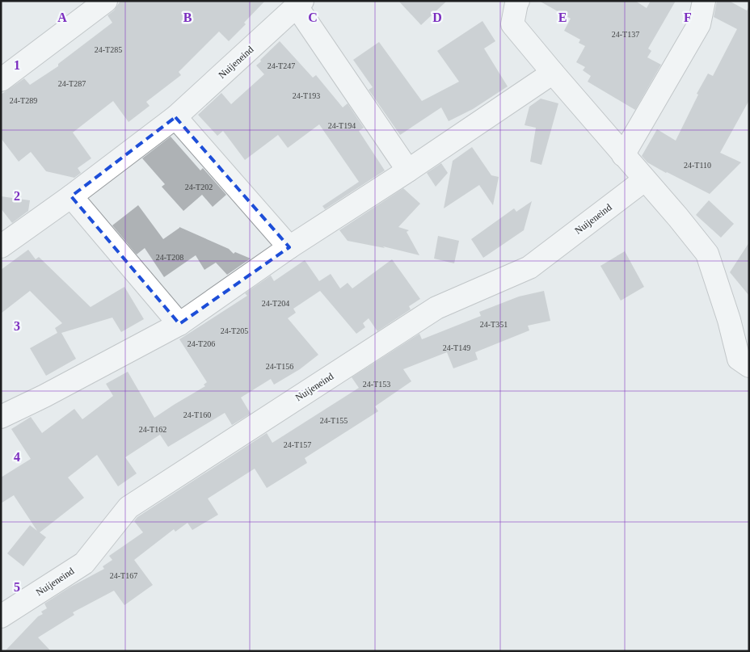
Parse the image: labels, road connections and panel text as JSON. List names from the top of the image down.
{
  "streets": {
    "street": ["Nuijeneind"]
  },
  "house_numbers": [
    "24-T137",
    "24-T285",
    "24-T247",
    "24-T287",
    "24-T193",
    "24-T289",
    "24-T194",
    "24-T110",
    "24-T202",
    "24-T208",
    "24-T204",
    "24-T351",
    "24-T205",
    "24-T206",
    "24-T149",
    "24-T156",
    "24-T153",
    "24-T160",
    "24-T155",
    "24-T162",
    "24-T157",
    "24-T167"
  ],
  "grid": {
    "columns": [
      "A",
      "B",
      "C",
      "D",
      "E",
      "F"
    ],
    "rows": [
      "1",
      "2",
      "3",
      "4",
      "5"
    ]
  }
}
